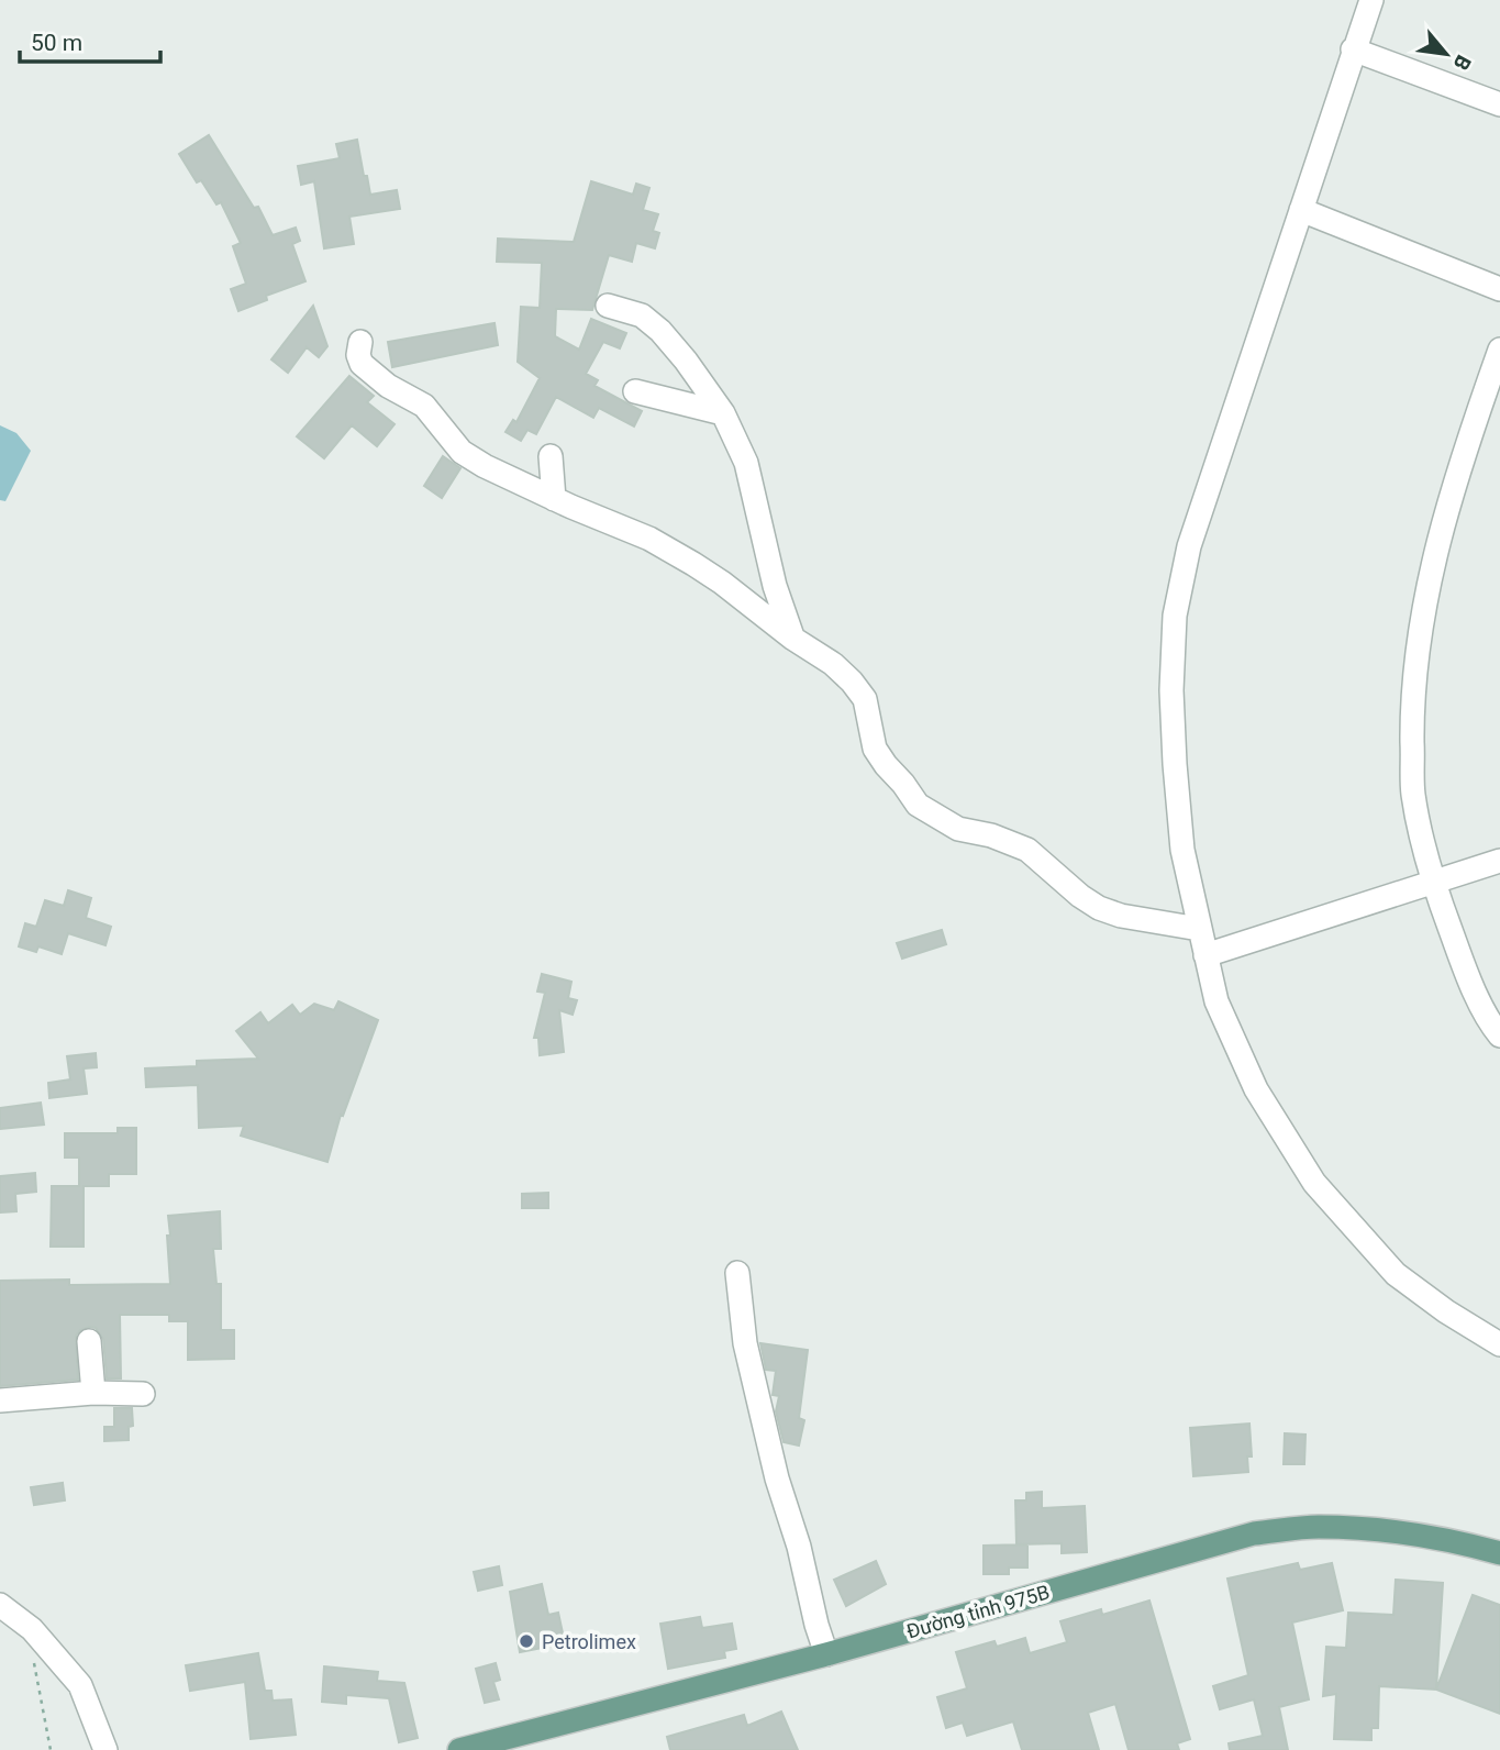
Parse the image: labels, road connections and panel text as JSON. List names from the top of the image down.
{
  "streets": {
    "main road": ["Đường tỉnh 975B"]
  },
  "places": ["Petrolimex"],
  "scale_bar": "50 m",
  "north": "bottom right"
}
